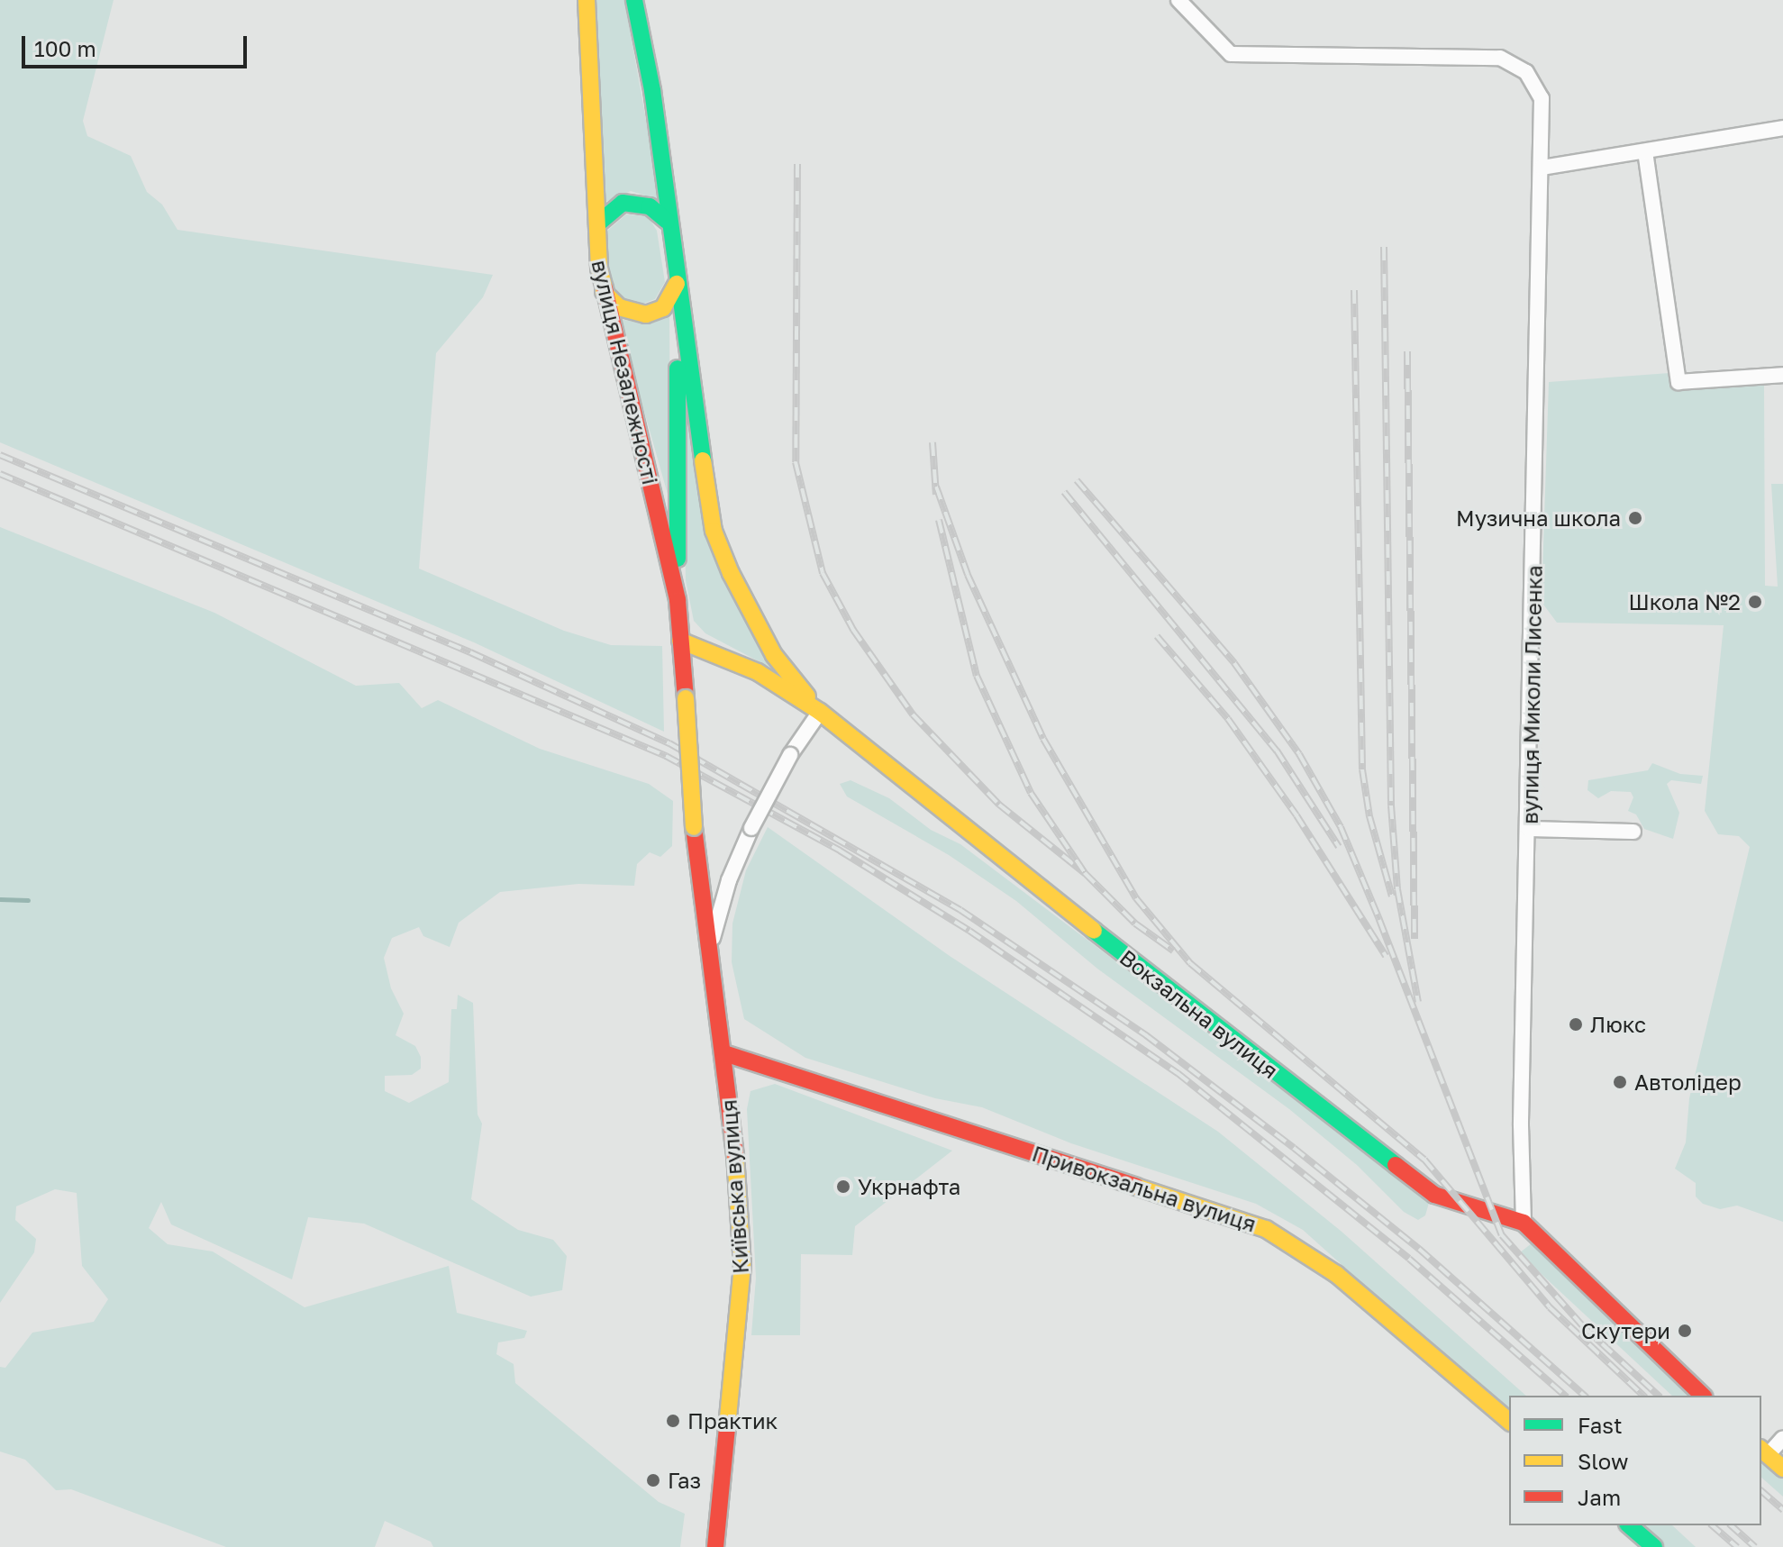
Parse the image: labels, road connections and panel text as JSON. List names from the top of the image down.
{
  "streets": {
    "street": [
      "вулиця Незалежності",
      "вулиця Миколи Лисенка",
      "Вокзальна вулиця",
      "Київська вулиця",
      "Привокзальна вулиця"
    ]
  },
  "crossings": [
    ["вулиця Незалежності", "Вокзальна вулиця"],
    ["вулиця Незалежності", "Київська вулиця"],
    ["вулиця Миколи Лисенка", "Вокзальна вулиця"],
    ["Київська вулиця", "Привокзальна вулиця"]
  ],
  "places": [
    "Музична школа",
    "Школа №2",
    "Люкс",
    "Автолідер",
    "Укрнафта",
    "Скутери",
    "Практик",
    "Газ"
  ],
  "legend": ["Fast", "Slow", "Jam"],
  "scale_bar": "100 m"
}
